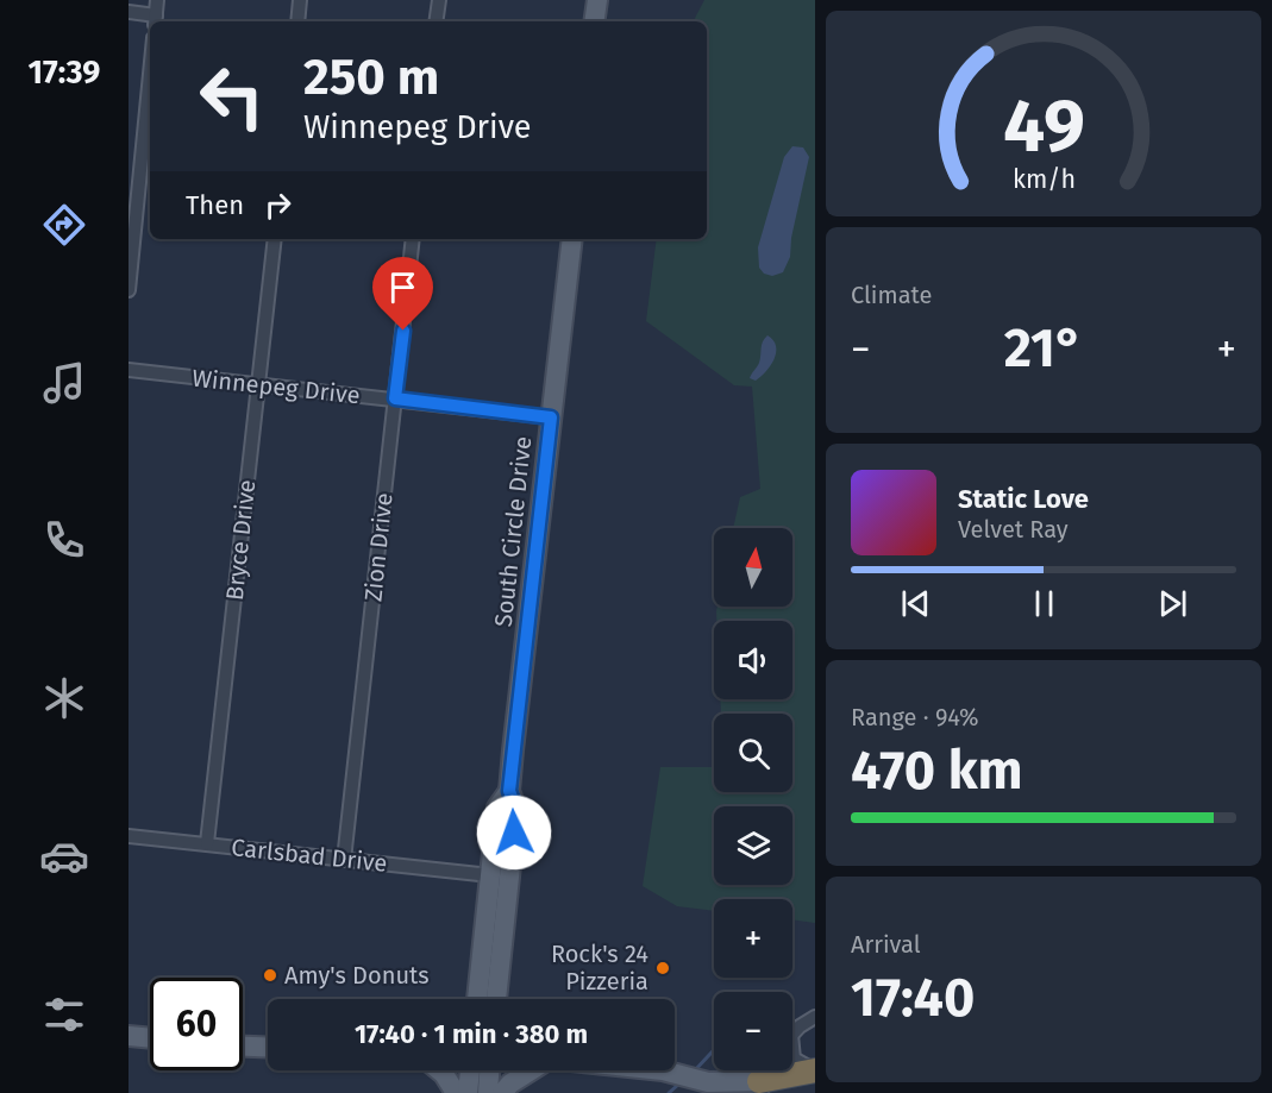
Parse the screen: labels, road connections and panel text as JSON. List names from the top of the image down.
{
  "streets": {
    "main road": ["South Circle Drive"],
    "street": [
      "Winnepeg Drive",
      "Bryce Drive",
      "Zion Drive",
      "Carlsbad Drive"
    ]
  },
  "crossings": [
    ["Winnepeg Drive", "South Circle Drive"],
    ["Winnepeg Drive", "Bryce Drive"],
    ["Winnepeg Drive", "Zion Drive"],
    ["South Circle Drive", "Carlsbad Drive"],
    ["Bryce Drive", "Carlsbad Drive"],
    ["Zion Drive", "Carlsbad Drive"]
  ],
  "places": ["Rock's 24 Pizzeria", "Amy's Donuts"],
  "north": "top",
  "page": {
    "tabs": "17:39",
    "turn": ["250 m", "Winnepeg Drive"],
    "then": "Then",
    "tile": [
      "Climate",
      ["Range · 94%", "470 km"],
      ["Arrival", "17:40"]
    ],
    "heat": ["−", "21°", "+"],
    "song": ["Static Love", "Velvet Ray"],
    "map_buttons": ["+", "−"],
    "limit": "60",
    "trip": "17:40 · 1 min · 380 m",
    "gauge": ["49", "km/h"]
  }
}
